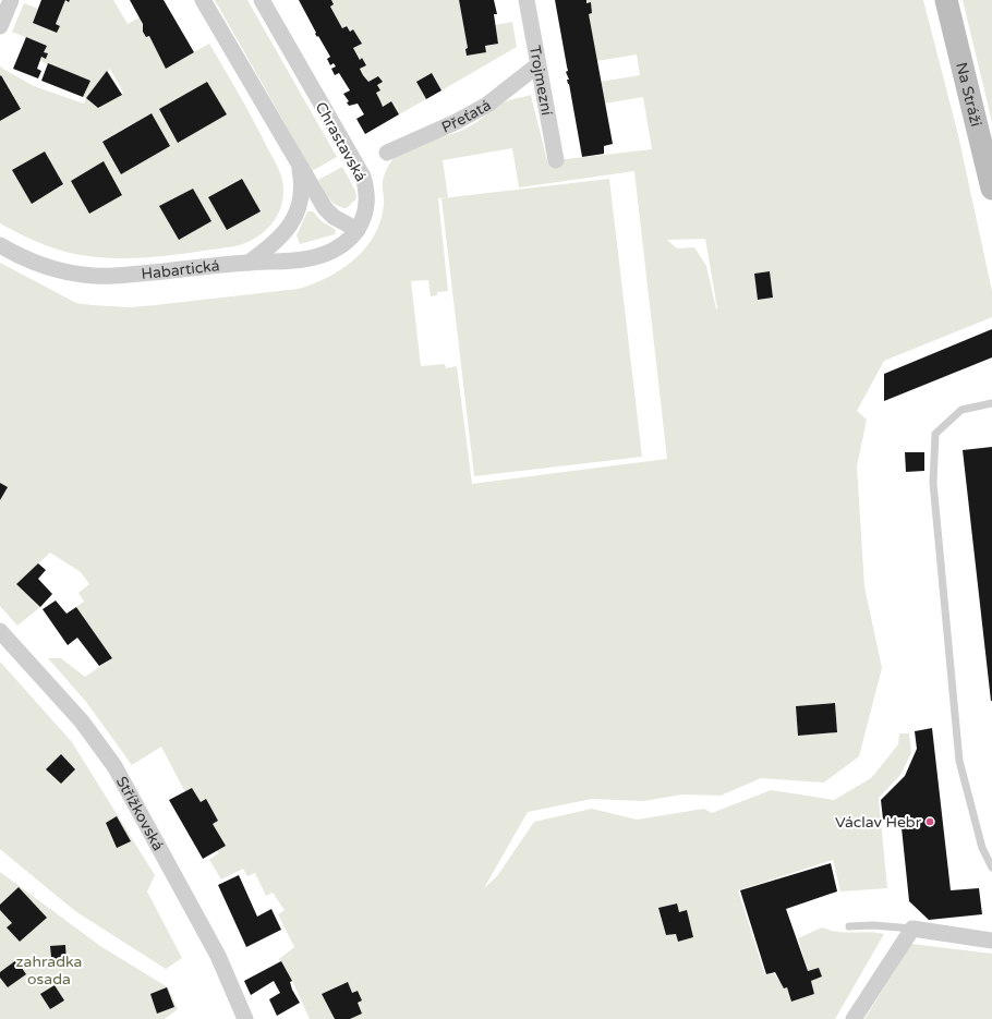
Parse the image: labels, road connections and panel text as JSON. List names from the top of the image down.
{
  "streets": {
    "street": [
      "Trojmezní",
      "Na Stráži",
      "Přeťatá",
      "Chrastavská",
      "Habartická",
      "Střížkovská"
    ]
  },
  "crossings": [
    ["Trojmezní", "Přeťatá"],
    ["Chrastavská", "Habartická"]
  ],
  "parks": ["zahradka osada"],
  "places": ["Václav Hebr"]
}
